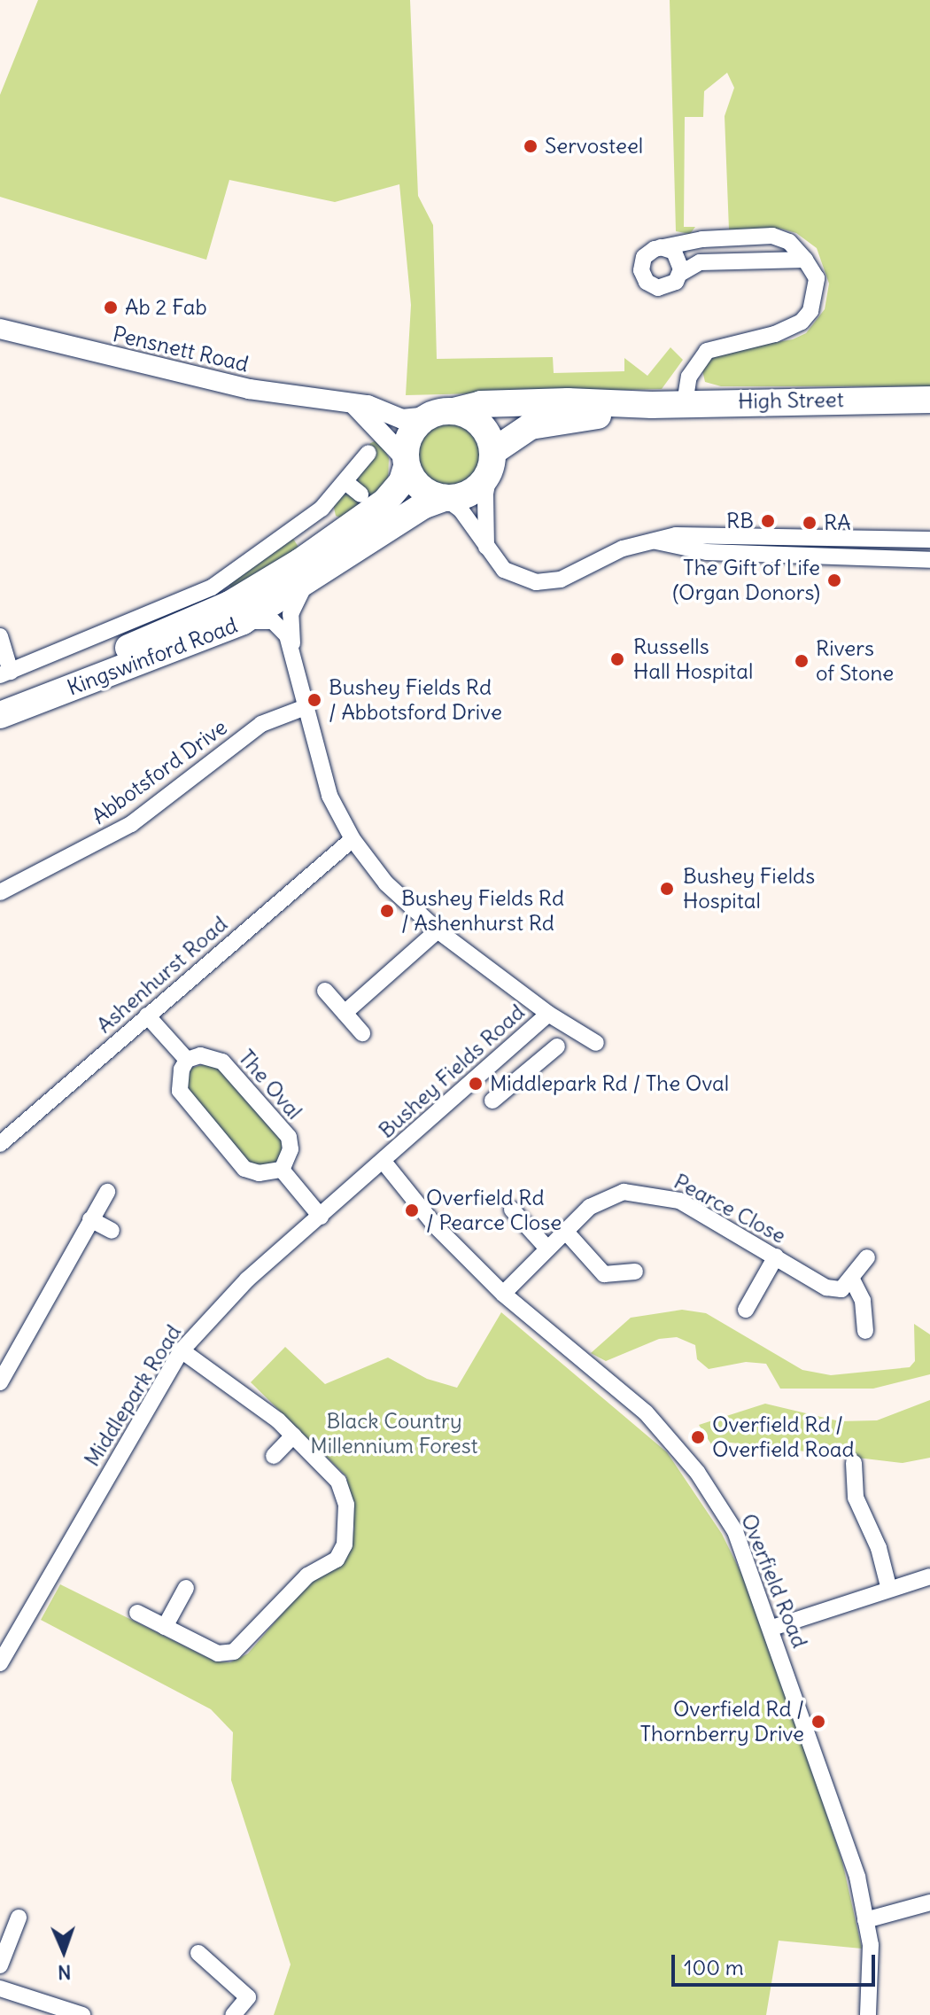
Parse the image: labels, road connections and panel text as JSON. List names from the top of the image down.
{
  "streets": {
    "main road": ["High Street", "Kingswinford Road"],
    "street": [
      "Pensnett Road",
      "Abbotsford Drive",
      "Ashenhurst Road",
      "Bushey Fields Road",
      "The Oval",
      "Pearce Close",
      "Middlepark Road",
      "Overfield Road"
    ]
  },
  "crossings": [
    ["Pensnett Road", "High Street"],
    ["Pensnett Road", "Kingswinford Road"],
    ["High Street", "Kingswinford Road"],
    ["Kingswinford Road", "Bushey Fields Road"],
    ["Abbotsford Drive", "Bushey Fields Road"],
    ["Ashenhurst Road", "Bushey Fields Road"],
    ["Bushey Fields Road", "Middlepark Road"],
    ["Bushey Fields Road", "Overfield Road"],
    ["Pearce Close", "Overfield Road"],
    ["Middlepark Road", "Overfield Road"]
  ],
  "parks": ["Black Country Millennium Forest"],
  "places": [
    "Servosteel",
    "Ab 2 Fab",
    "RB",
    "RA",
    "The Gift of Life (Organ Donors)",
    "Russells Hall Hospital",
    "Rivers of Stone",
    "Bushey Fields Rd / Abbotsford Drive",
    "Bushey Fields Hospital",
    "Bushey Fields Rd / Ashenhurst Rd",
    "Middlepark Rd / The Oval",
    "Overfield Rd / Pearce Close",
    "Overfield Rd / Overfield Road",
    "Overfield Rd / Thornberry Drive"
  ],
  "scale_bar": "100 m",
  "north": "bottom"
}
